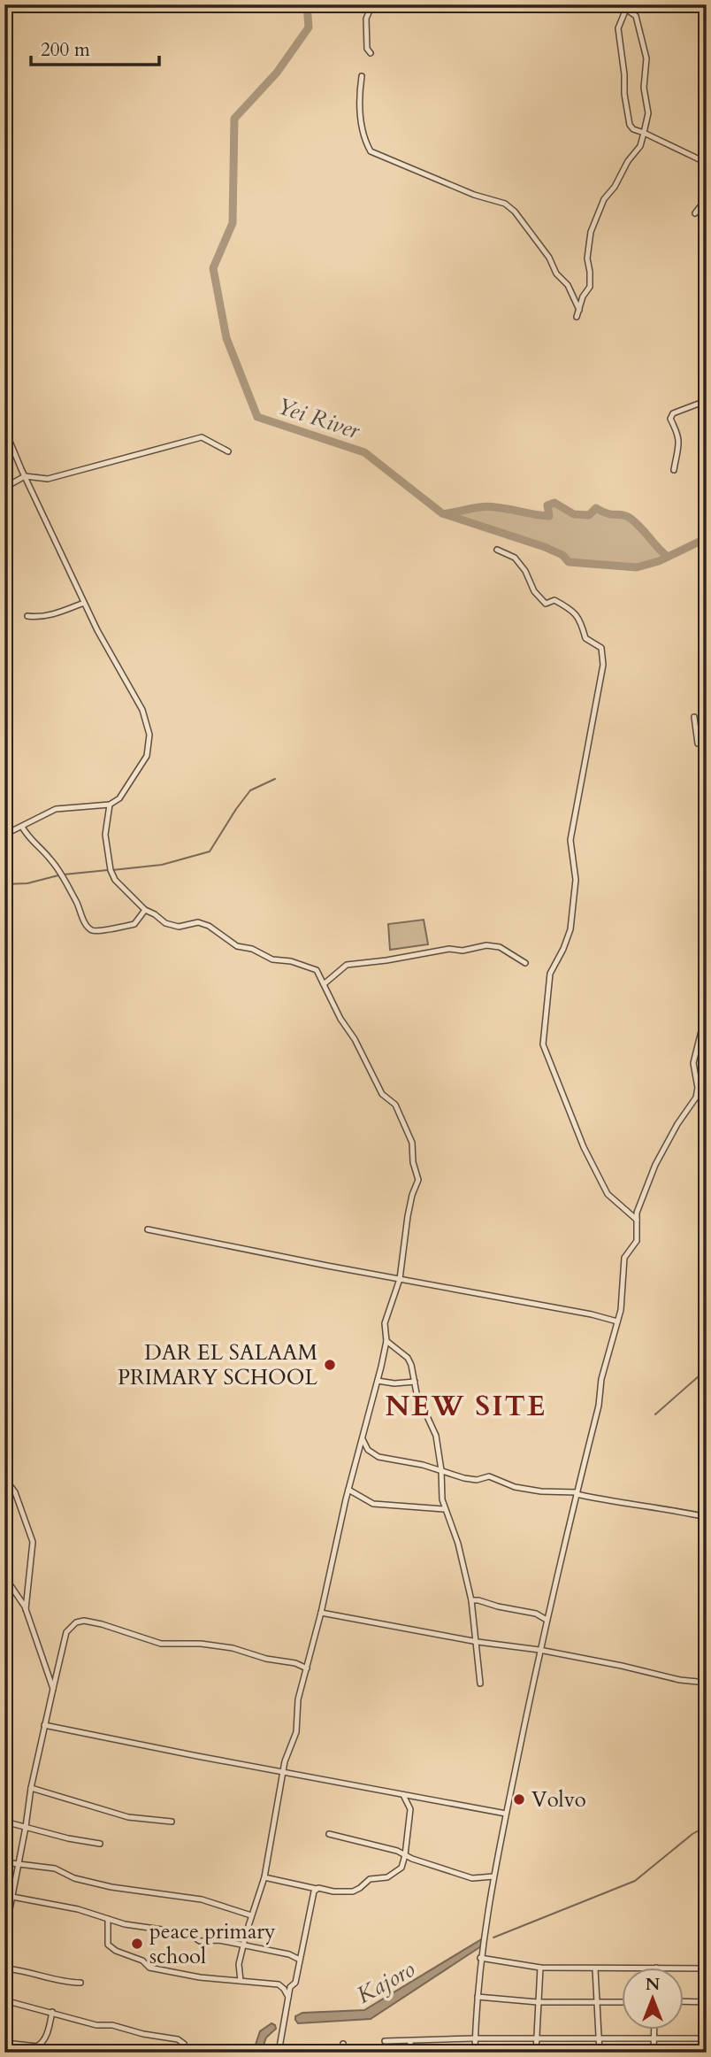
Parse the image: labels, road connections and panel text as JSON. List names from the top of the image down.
{
  "districts": ["NEW SITE"],
  "water": ["Yei River", "Kajoro"],
  "places": ["DAR EL SALAAM PRIMARY SCHOOL", "Volvo", "peace primary school"],
  "scale_bar": "200 m",
  "north": "top"
}
